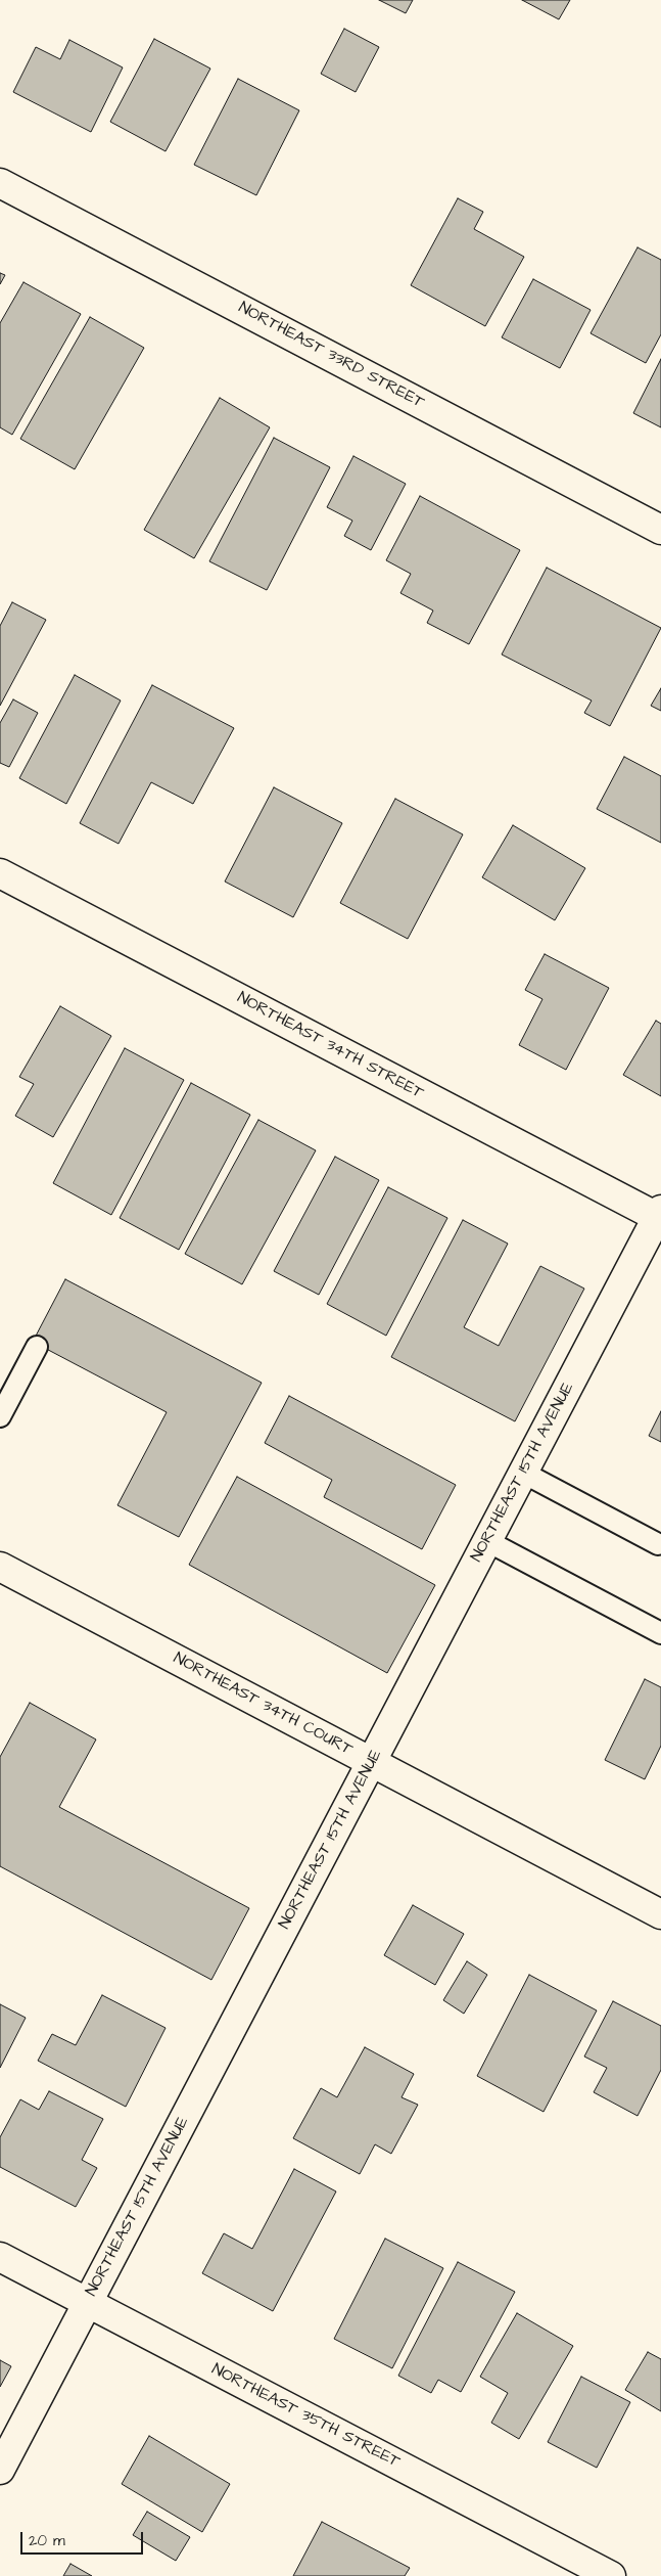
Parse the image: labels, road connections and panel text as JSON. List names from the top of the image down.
{
  "streets": {
    "street": [
      "NORTHEAST 33RD STREET",
      "NORTHEAST 34TH STREET",
      "NORTHEAST 15TH AVENUE",
      "NORTHEAST 34TH COURT",
      "NORTHEAST 35TH STREET"
    ]
  },
  "crossings": [
    ["NORTHEAST 34TH STREET", "NORTHEAST 15TH AVENUE"],
    ["NORTHEAST 15TH AVENUE", "NORTHEAST 34TH COURT"],
    ["NORTHEAST 15TH AVENUE", "NORTHEAST 35TH STREET"]
  ],
  "scale_bar": "20 m"
}
